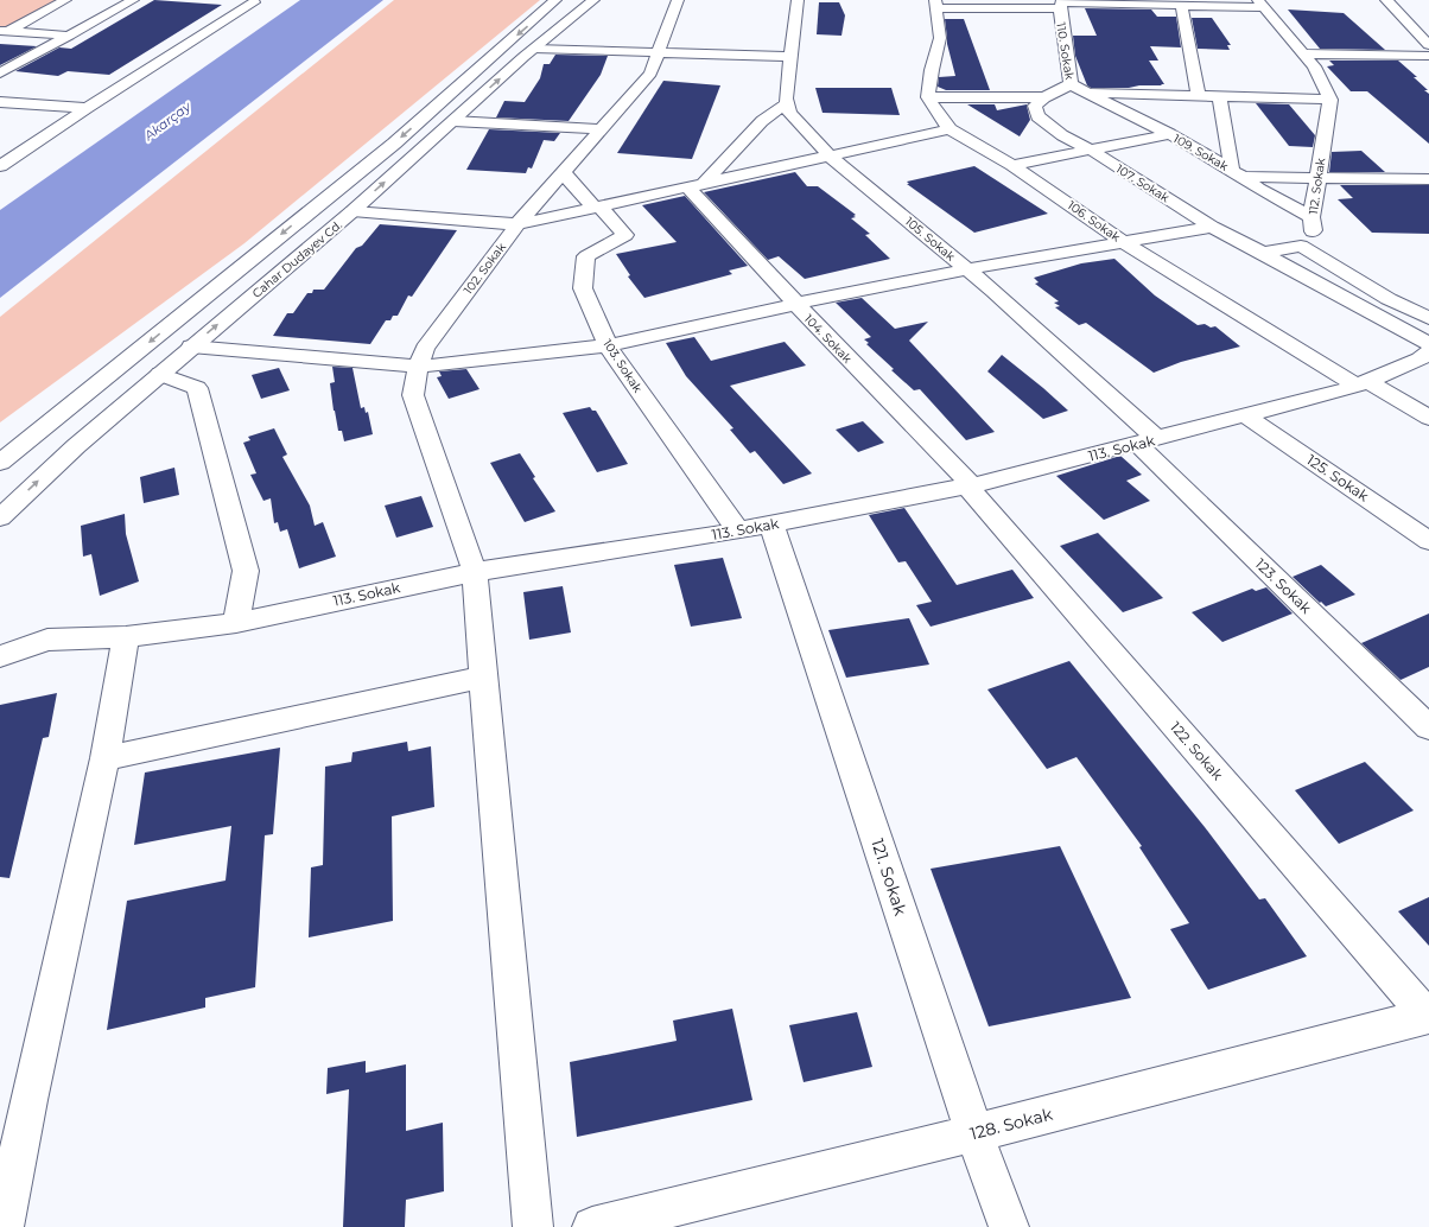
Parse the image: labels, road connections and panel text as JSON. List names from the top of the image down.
{
  "streets": {
    "street": [
      "110. Sokak",
      "109. Sokak",
      "107. Sokak",
      "112. Sokak",
      "106. Sokak",
      "105. Sokak",
      "Cahar Dudayev Cd.",
      "102. Sokak",
      "104. Sokak",
      "103. Sokak",
      "113. Sokak",
      "125. Sokak",
      "123. Sokak",
      "122. Sokak",
      "121. Sokak",
      "128. Sokak"
    ]
  },
  "crossings": [
    ["110. Sokak", "109. Sokak"],
    ["109. Sokak", "112. Sokak"],
    ["106. Sokak", "113. Sokak"],
    ["105. Sokak", "113. Sokak"],
    ["105. Sokak", "123. Sokak"],
    ["102. Sokak", "113. Sokak"],
    ["104. Sokak", "113. Sokak"],
    ["104. Sokak", "122. Sokak"],
    ["103. Sokak", "113. Sokak"],
    ["113. Sokak", "125. Sokak"],
    ["113. Sokak", "123. Sokak"],
    ["113. Sokak", "122. Sokak"],
    ["113. Sokak", "121. Sokak"],
    ["122. Sokak", "128. Sokak"],
    ["121. Sokak", "128. Sokak"]
  ],
  "water": ["Akarçay"]
}
